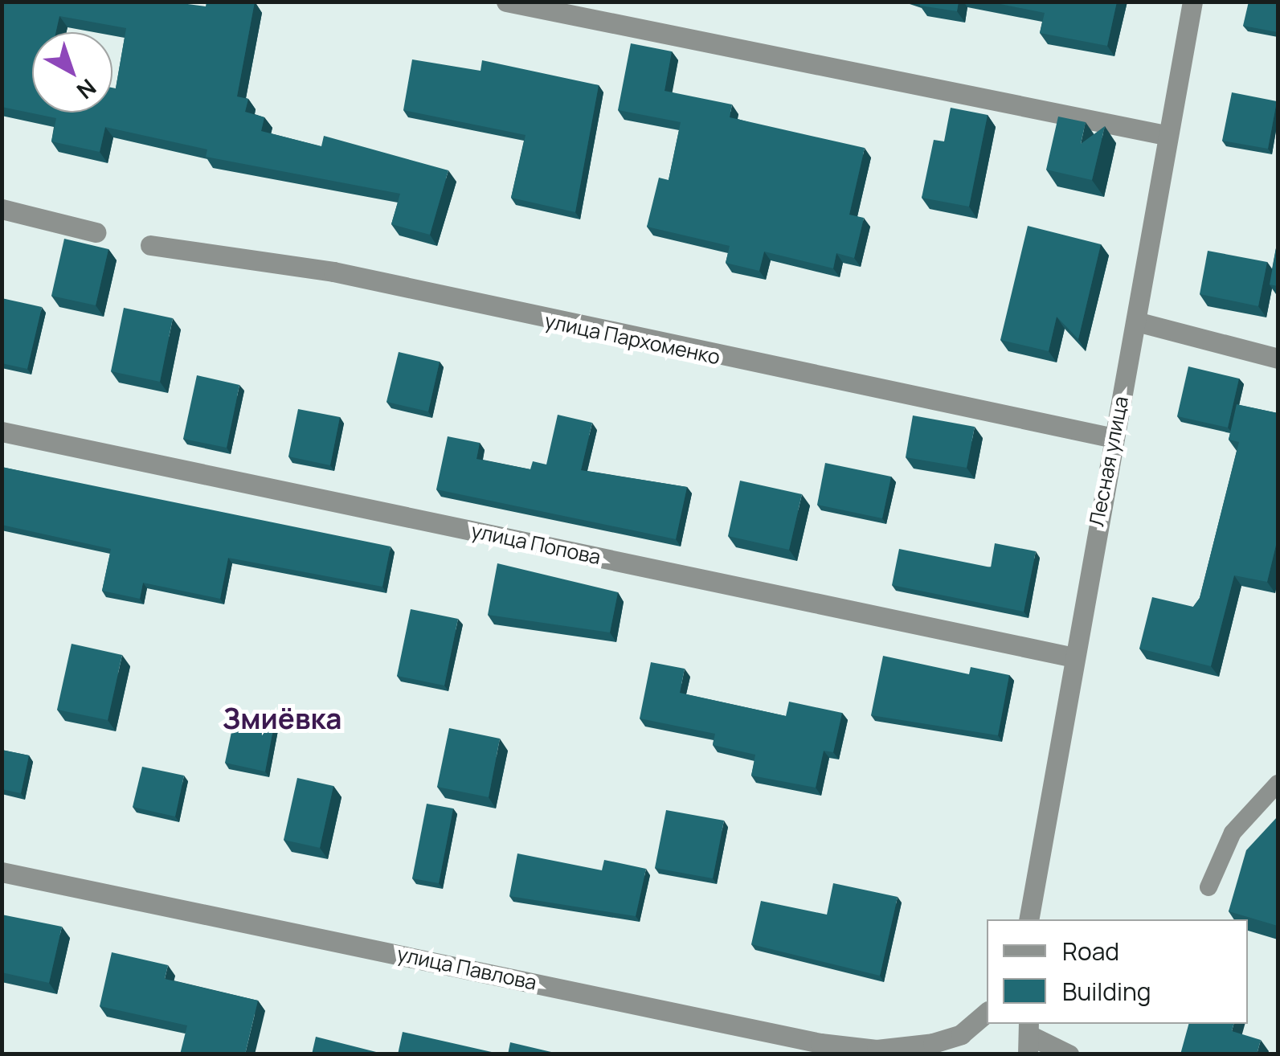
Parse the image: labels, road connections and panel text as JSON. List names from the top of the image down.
{
  "streets": {
    "street": [
      "улица Пархоменко",
      "Лесная улица",
      "улица Попова",
      "улица Павлова"
    ]
  },
  "crossings": [
    ["улица Пархоменко", "Лесная улица"],
    ["Лесная улица", "улица Попова"]
  ],
  "districts": ["Змиёвка"],
  "legend": ["Road", "Building"],
  "north": "bottom right"
}
